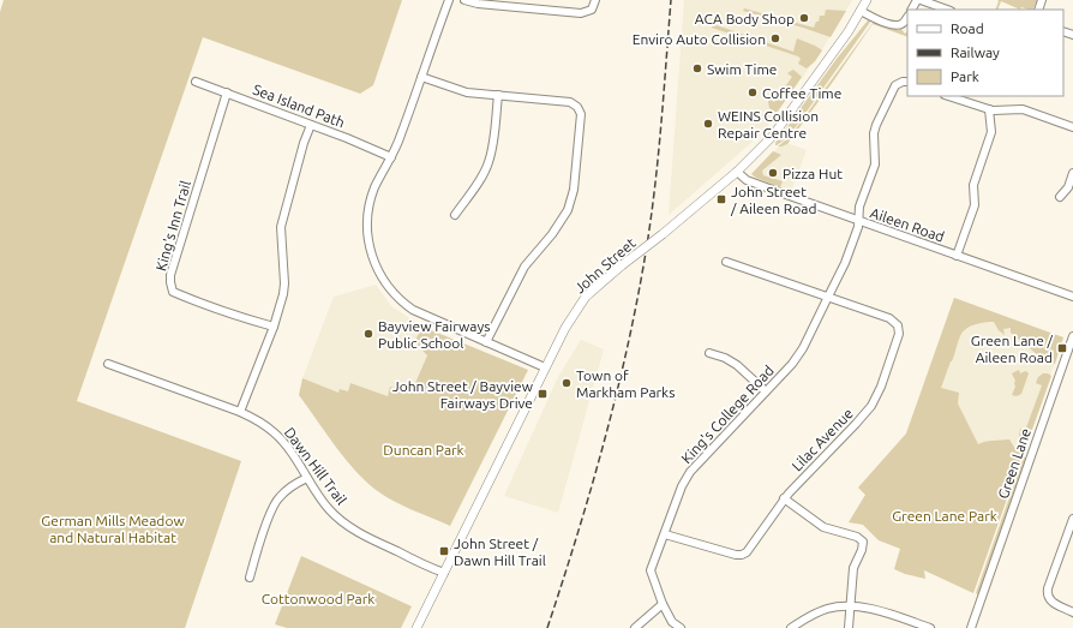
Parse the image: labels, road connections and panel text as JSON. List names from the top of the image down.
{
  "streets": {
    "main road": ["John Street"],
    "street": [
      "Sea Island Path",
      "Aileen Road",
      "King's Inn Trail",
      "King's College Road",
      "Lilac Avenue",
      "Green Lane",
      "Dawn Hill Trail"
    ]
  },
  "crossings": [
    ["Sea Island Path", "King's Inn Trail"],
    ["Aileen Road", "John Street"],
    ["Aileen Road", "King's College Road"],
    ["John Street", "Dawn Hill Trail"],
    ["King's College Road", "Lilac Avenue"]
  ],
  "parks": [
    "Duncan Park",
    "Green Lane Park",
    "German Mills Meadow and Natural Habitat",
    "Cottonwood Park"
  ],
  "places": {
    "other": [
      "ACA Body Shop",
      "Enviro Auto Collision",
      "Swim Time",
      "Coffee Time",
      "WEINS Collision Repair Centre",
      "Pizza Hut",
      "Bayview Fairways Public School",
      "Town of Markham Parks"
    ],
    "transit": [
      "John Street / Aileen Road",
      "Green Lane / Aileen Road",
      "John Street / Bayview Fairways Drive",
      "John Street / Dawn Hill Trail"
    ]
  },
  "legend": ["Road", "Railway", "Park"]
}
